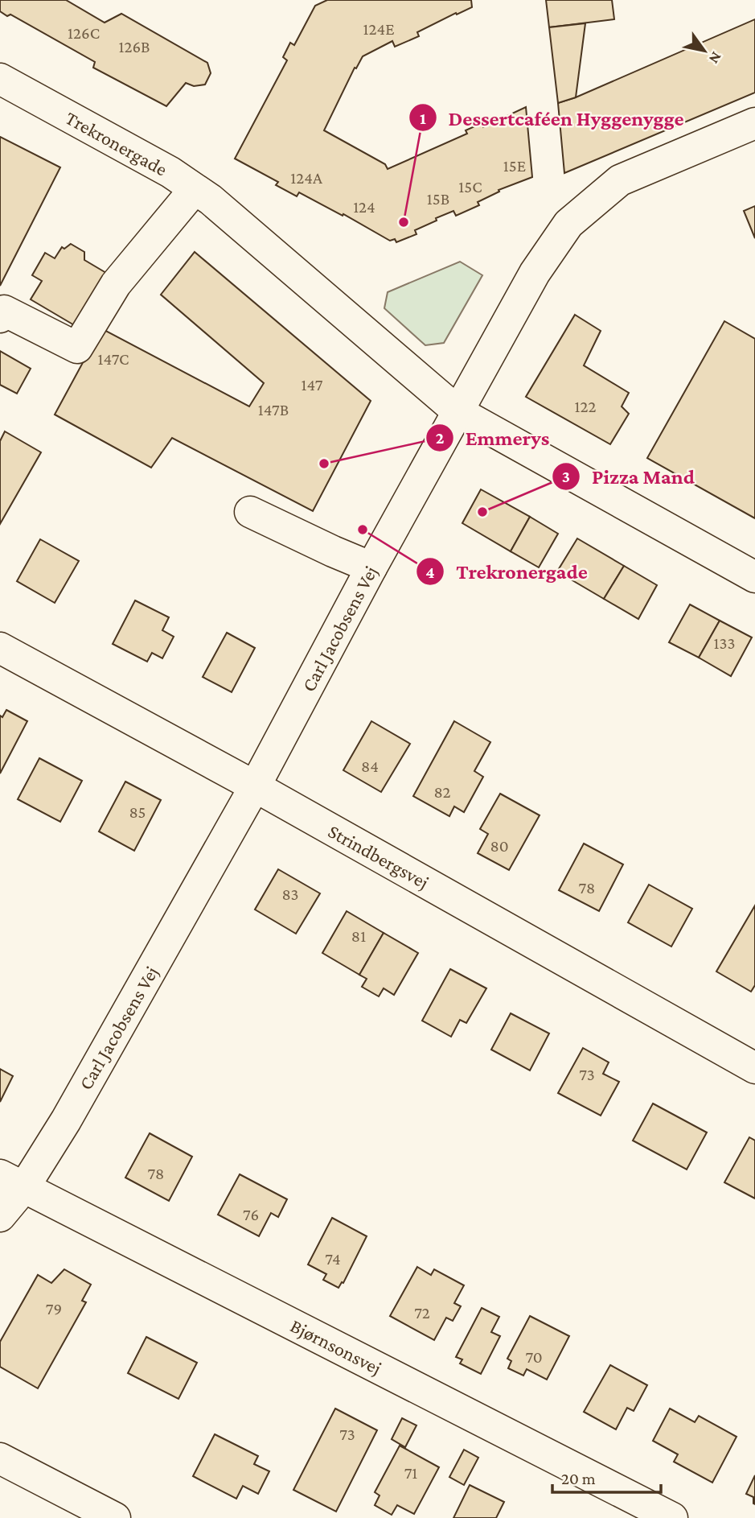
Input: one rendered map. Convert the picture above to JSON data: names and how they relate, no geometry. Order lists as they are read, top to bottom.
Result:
{
  "streets": {
    "street": [
      "Trekronergade",
      "Carl Jacobsens Vej",
      "Strindbergsvej",
      "Bjørnsonsvej"
    ]
  },
  "crossings": [
    ["Trekronergade", "Carl Jacobsens Vej"],
    ["Carl Jacobsens Vej", "Strindbergsvej"],
    ["Carl Jacobsens Vej", "Bjørnsonsvej"]
  ],
  "places": [
    "Dessertcaféen Hyggenygge",
    "Emmerys",
    "Pizza Mand",
    "Trekronergade"
  ],
  "house_numbers": [
    "124E",
    "126C",
    "126B",
    "15E",
    "124A",
    "15C",
    "15B",
    "124",
    "147C",
    "147",
    "122",
    "147B",
    "133",
    "84",
    "82",
    "85",
    "80",
    "78",
    "83",
    "81",
    "73",
    "78",
    "76",
    "74",
    "79",
    "72",
    "70",
    "73",
    "71"
  ],
  "scale_bar": "20 m",
  "north": "bottom right"
}
